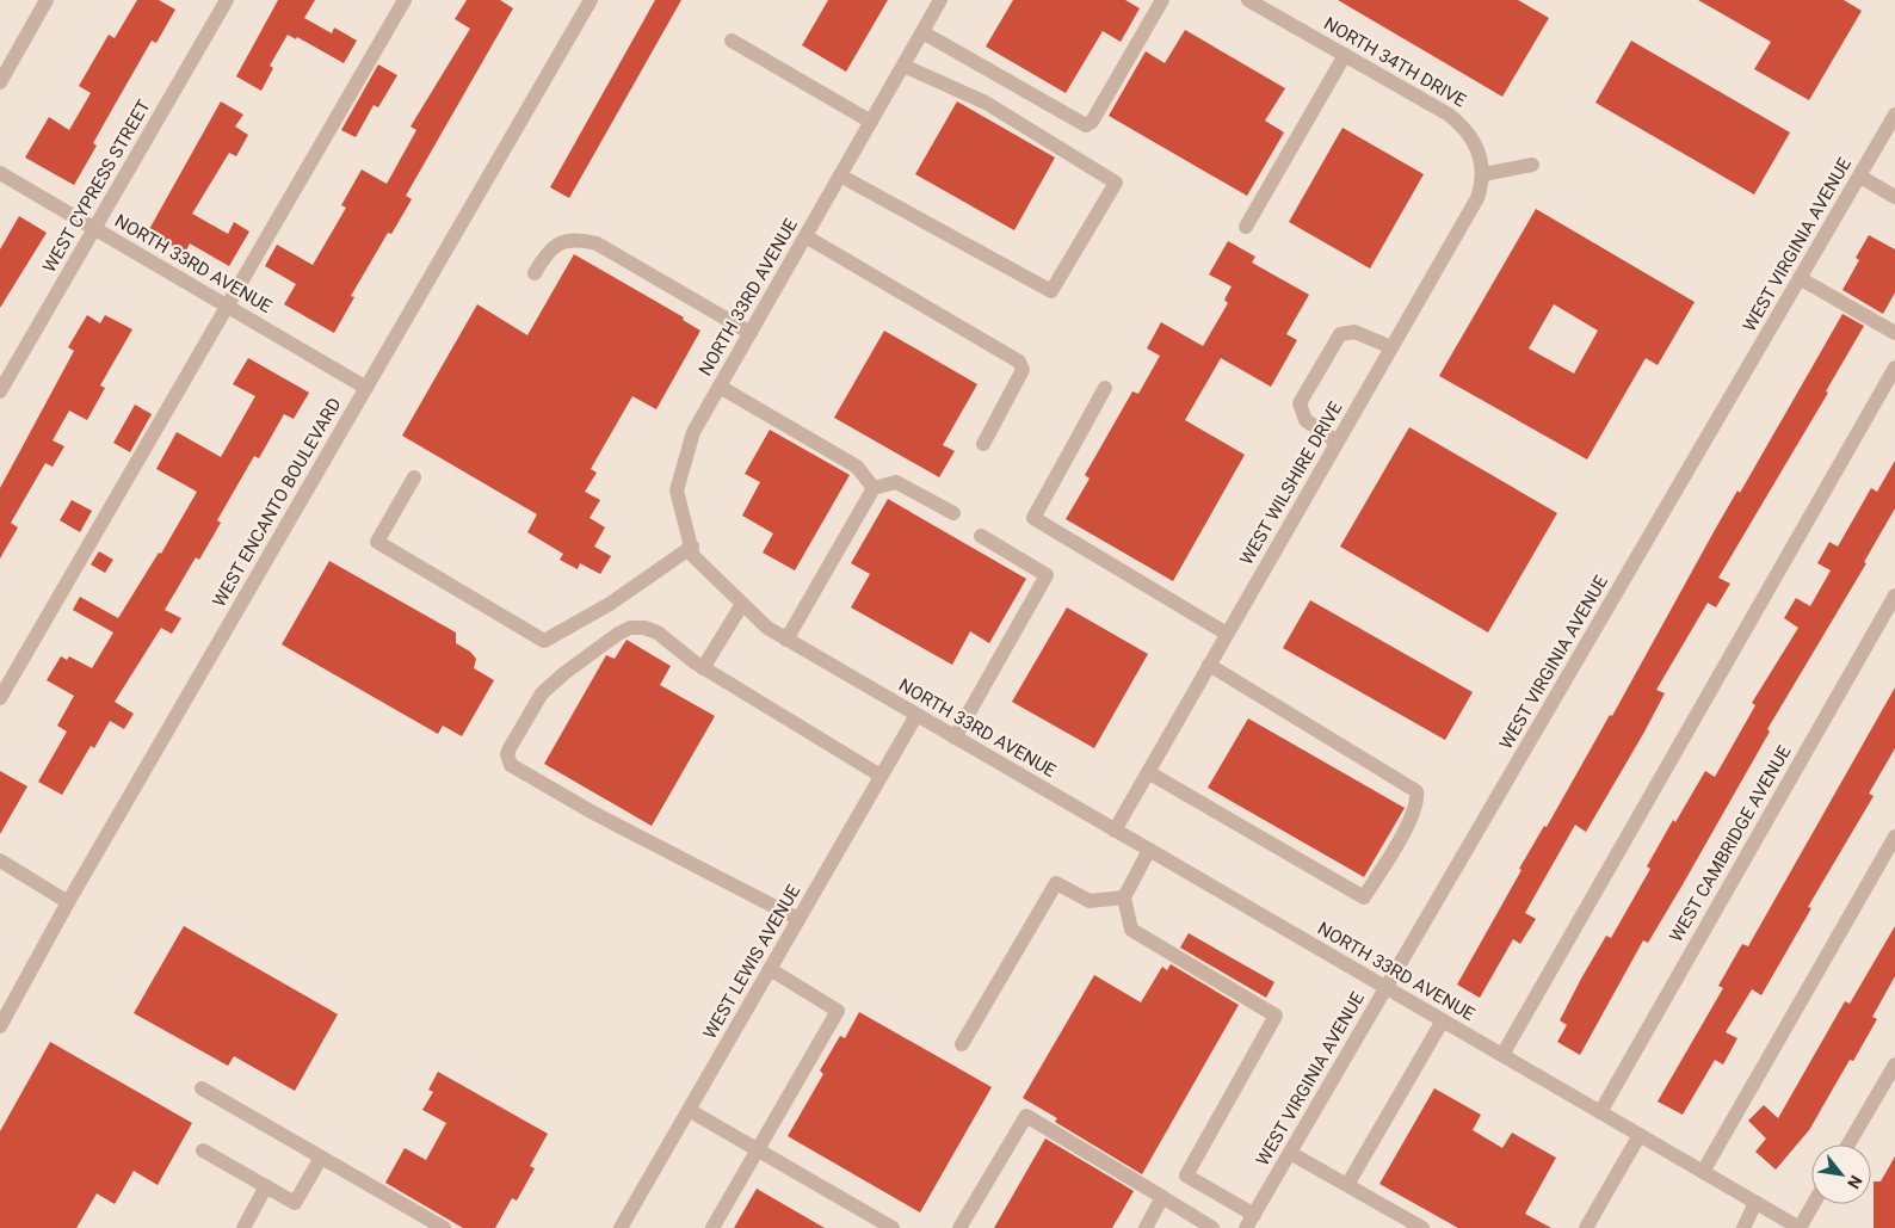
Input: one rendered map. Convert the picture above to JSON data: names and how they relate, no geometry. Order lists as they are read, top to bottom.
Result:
{
  "streets": {
    "street": [
      "NORTH 34TH DRIVE",
      "WEST CYPRESS STREET",
      "WEST VIRGINIA AVENUE",
      "NORTH 33RD AVENUE",
      "WEST WILSHIRE DRIVE",
      "WEST ENCANTO BOULEVARD",
      "WEST CAMBRIDGE AVENUE",
      "WEST LEWIS AVENUE"
    ]
  },
  "crossings": [
    ["NORTH 34TH DRIVE", "WEST WILSHIRE DRIVE"],
    ["WEST CYPRESS STREET", "NORTH 33RD AVENUE"],
    ["WEST VIRGINIA AVENUE", "NORTH 33RD AVENUE"],
    ["NORTH 33RD AVENUE", "WEST WILSHIRE DRIVE"],
    ["NORTH 33RD AVENUE", "WEST ENCANTO BOULEVARD"],
    ["NORTH 33RD AVENUE", "WEST CAMBRIDGE AVENUE"],
    ["NORTH 33RD AVENUE", "WEST LEWIS AVENUE"]
  ],
  "north": "bottom right"
}
